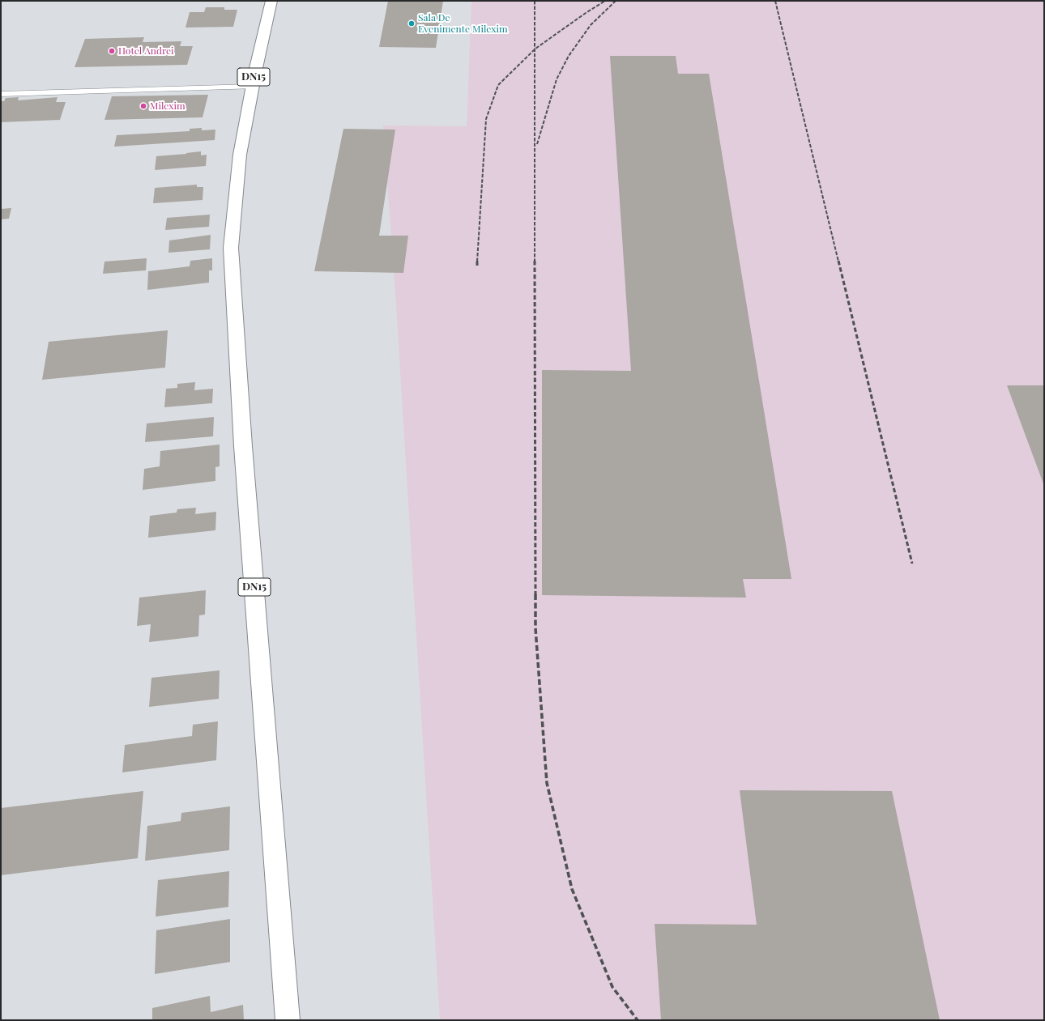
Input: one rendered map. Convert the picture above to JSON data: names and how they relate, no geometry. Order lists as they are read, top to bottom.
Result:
{
  "streets": {
    "main road": ["DN15"]
  },
  "places": ["Sala De Evenimente Milexim", "Hotel Andrei", "Milexim"]
}
